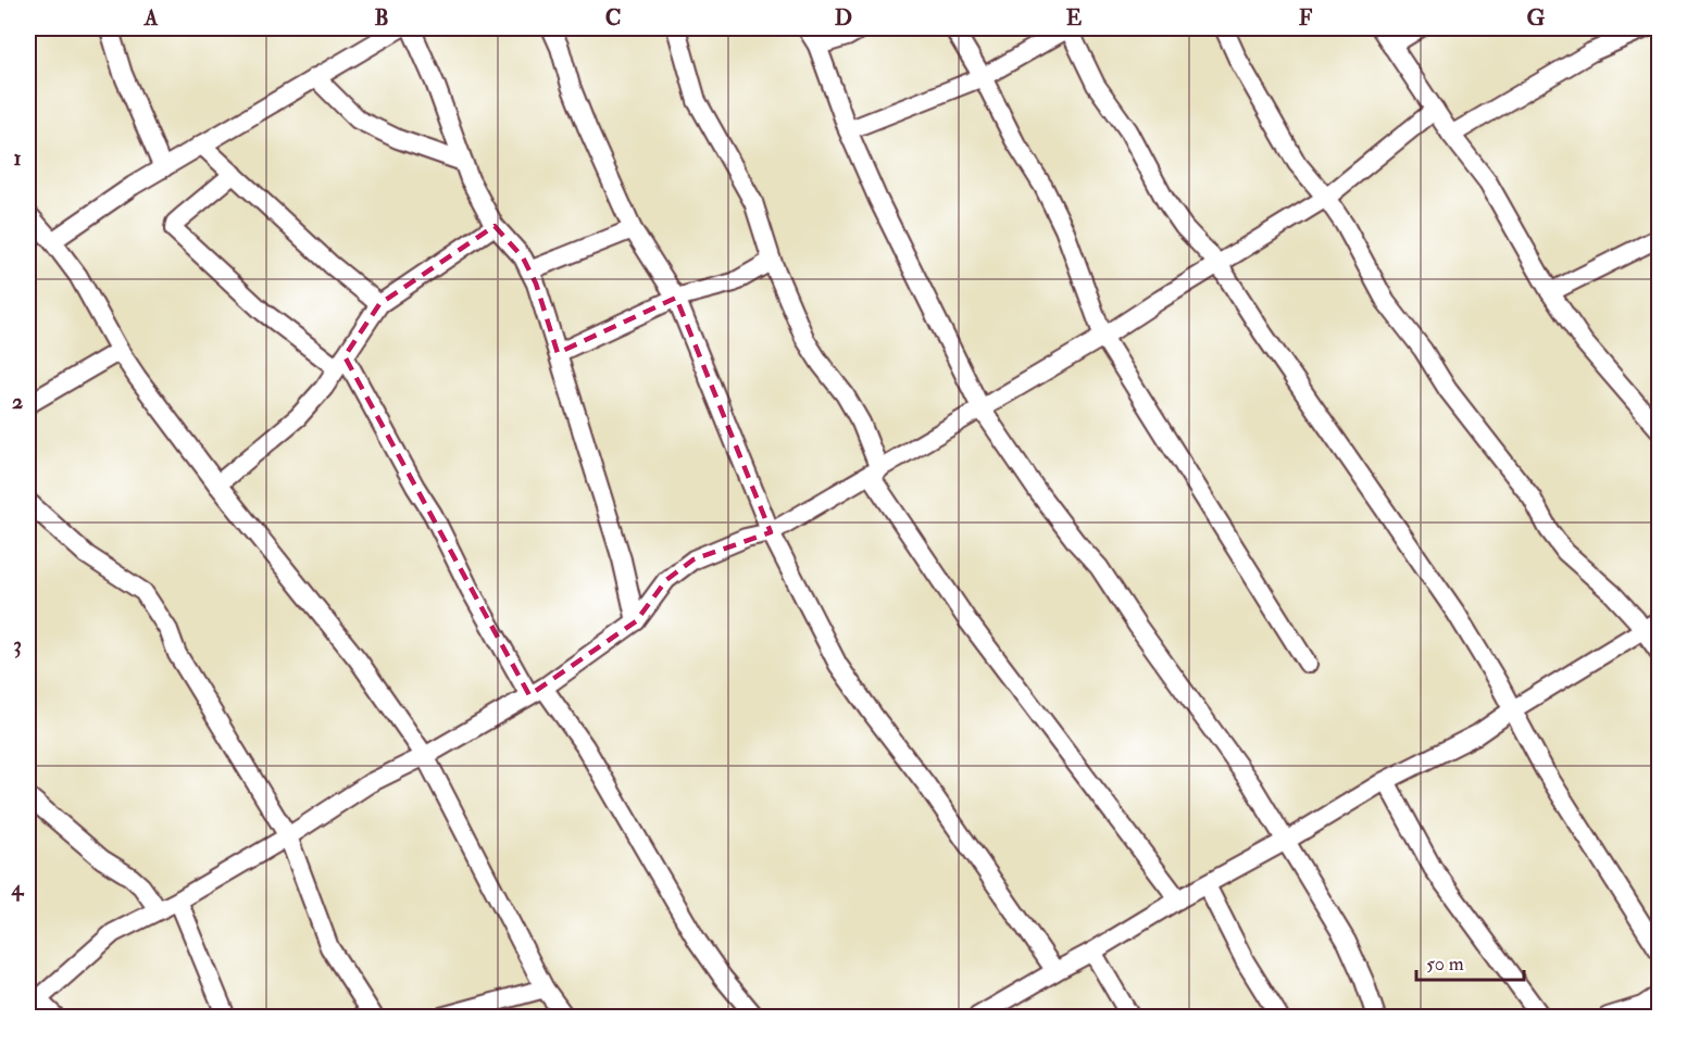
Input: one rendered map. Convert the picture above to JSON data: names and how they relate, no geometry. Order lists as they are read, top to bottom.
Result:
{
  "scale_bar": "50 m",
  "grid": {
    "columns": [
      "A",
      "B",
      "C",
      "D",
      "E",
      "F",
      "G"
    ],
    "rows": [
      "1",
      "2",
      "3",
      "4"
    ]
  }
}
